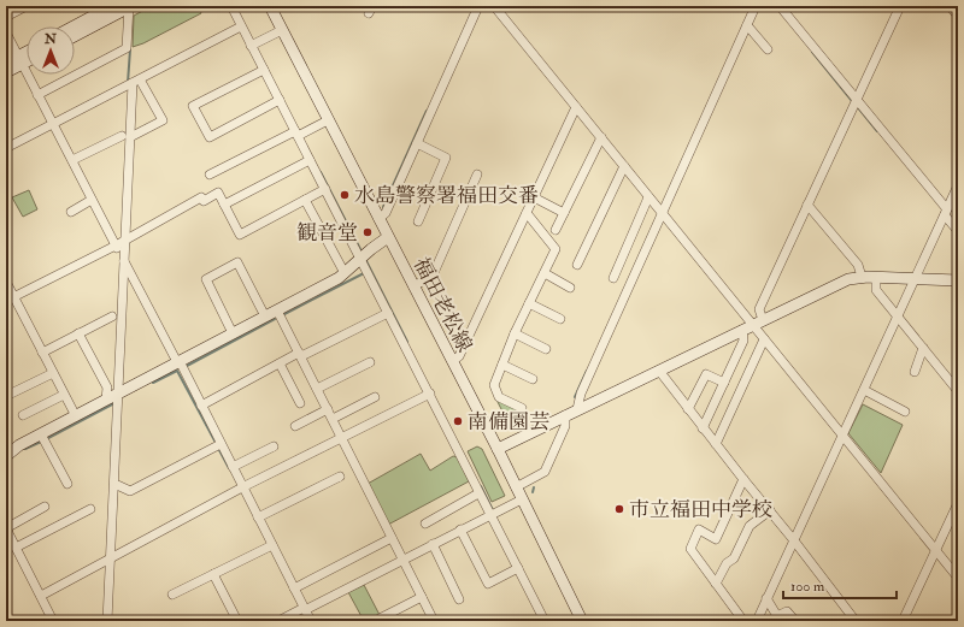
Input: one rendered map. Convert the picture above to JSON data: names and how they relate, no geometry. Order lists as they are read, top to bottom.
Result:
{
  "streets": {
    "street": ["福田老松線"]
  },
  "places": [
    "水島警察署福田交番",
    "観音堂",
    "南備園芸",
    "市立福田中学校"
  ],
  "scale_bar": "100 m",
  "north": "top"
}
